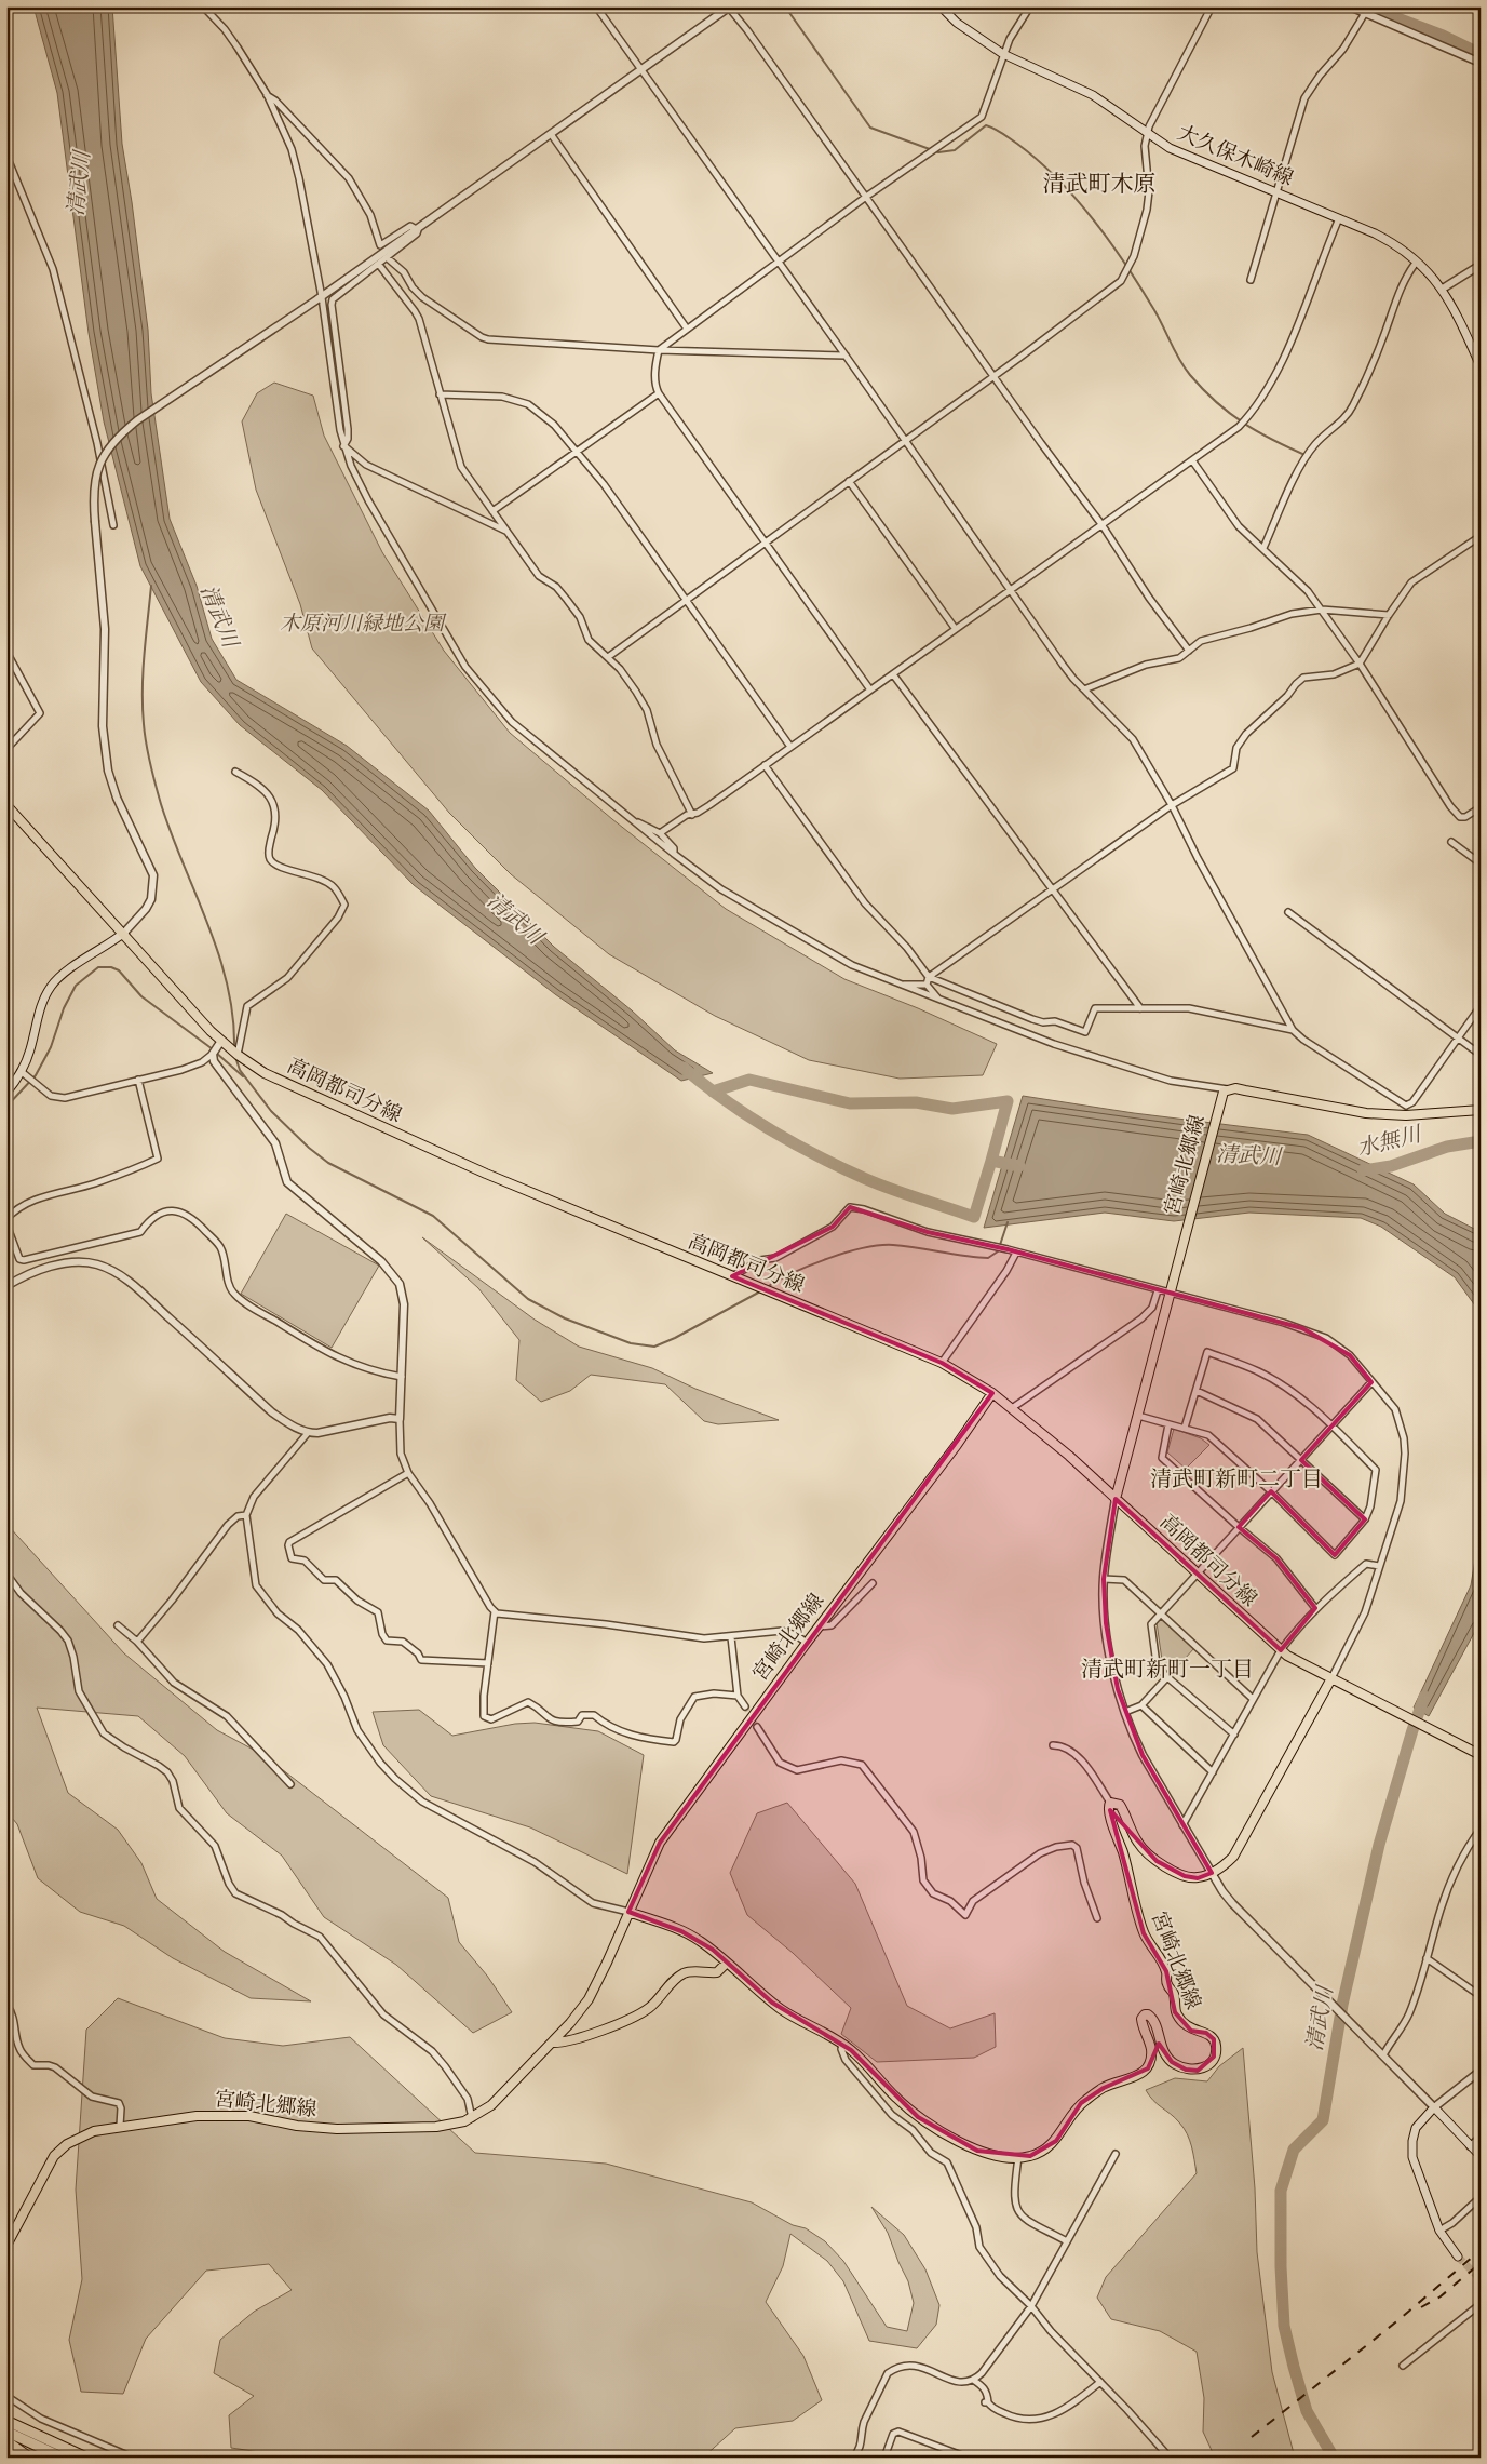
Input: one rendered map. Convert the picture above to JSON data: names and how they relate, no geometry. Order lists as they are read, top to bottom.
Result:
{
  "streets": {
    "main road": ["大久保木崎線", "高岡都司分線", "宮崎北郷線"]
  },
  "crossings": [
    ["高岡都司分線", "宮崎北郷線"]
  ],
  "districts": ["清武町木原", "清武町新町二丁目", "清武町新町一丁目"],
  "water": ["清武川", "水無川"],
  "parks": ["木原河川緑地公園"]
}
